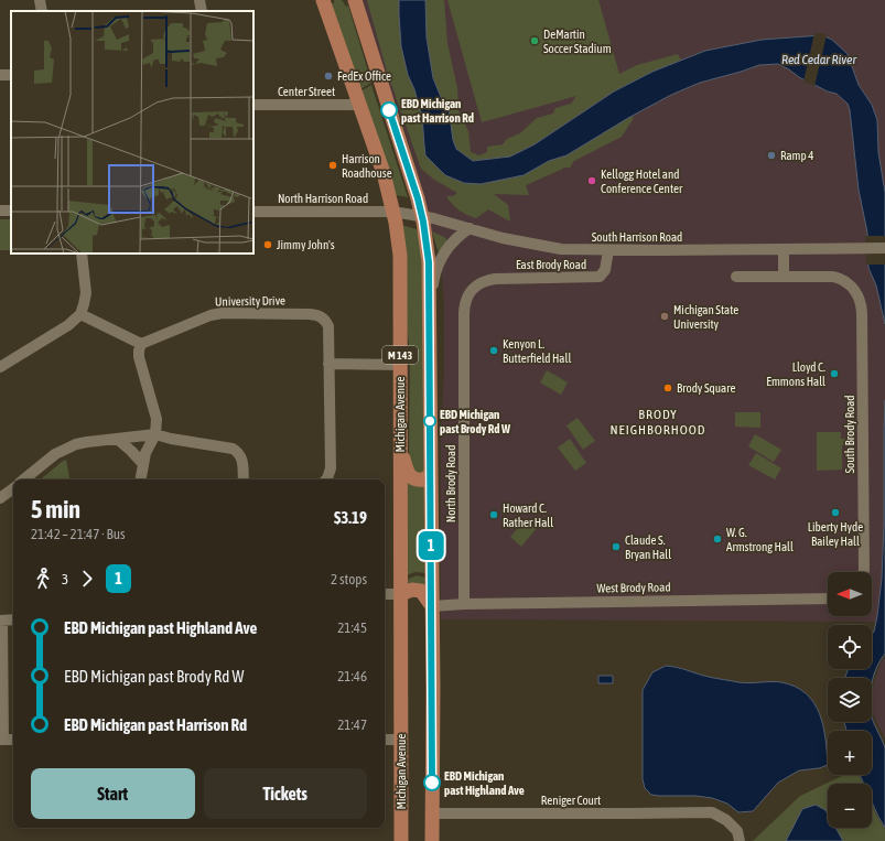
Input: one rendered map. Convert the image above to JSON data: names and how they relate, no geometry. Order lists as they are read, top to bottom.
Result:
{
  "streets": {
    "main road": ["M 143", "Michigan Avenue"],
    "street": [
      "Center Street",
      "North Harrison Road",
      "South Harrison Road",
      "East Brody Road",
      "University Drive",
      "South Brody Road",
      "North Brody Road",
      "West Brody Road",
      "Reniger Court"
    ]
  },
  "crossings": [
    ["Center Street", "Michigan Avenue"],
    ["North Harrison Road", "South Harrison Road"],
    ["North Harrison Road", "Michigan Avenue"],
    ["South Harrison Road", "East Brody Road"],
    ["South Harrison Road", "M 143"],
    ["South Harrison Road", "Michigan Avenue"],
    ["East Brody Road", "North Brody Road"],
    ["M 143", "West Brody Road"],
    ["M 143", "Reniger Court"],
    ["North Brody Road", "West Brody Road"]
  ],
  "districts": ["BRODY NEIGHBORHOOD"],
  "water": ["Red Cedar River"],
  "places": [
    "DeMartin Soccer Stadium",
    "FedEx Office",
    "EBD Michigan past Harrison Rd",
    "Ramp 4",
    "Harrison Roadhouse",
    "Kellogg Hotel and Conference Center",
    "Jimmy John's",
    "Michigan State University",
    "Kenyon L. Butterfield Hall",
    "Lloyd C. Emmons Hall",
    "Brody Square",
    "EBD Michigan past Brody Rd W",
    "Liberty Hyde Bailey Hall",
    "Howard C. Rather Hall",
    "W. G. Armstrong Hall",
    "Claude S. Bryan Hall",
    "EBD Michigan past Highland Ave"
  ],
  "lines": ["bus line 1"],
  "north": "left",
  "page": {
    "on_map": "1",
    "heading": ["5 min", "21:42 – 21:47 · Bus", "$3.19"],
    "legs": ["3", "1", "2 stops"],
    "map_buttons": ["+", "−"],
    "list": [
      {
        "name": "EBD Michigan past Highland Ave",
        "value": "21:45"
      },
      {
        "name": "EBD Michigan past Brody Rd W",
        "value": "21:46"
      },
      {
        "name": "EBD Michigan past Harrison Rd",
        "value": "21:47"
      }
    ],
    "buttons": ["Start", "Tickets"]
  }
}
